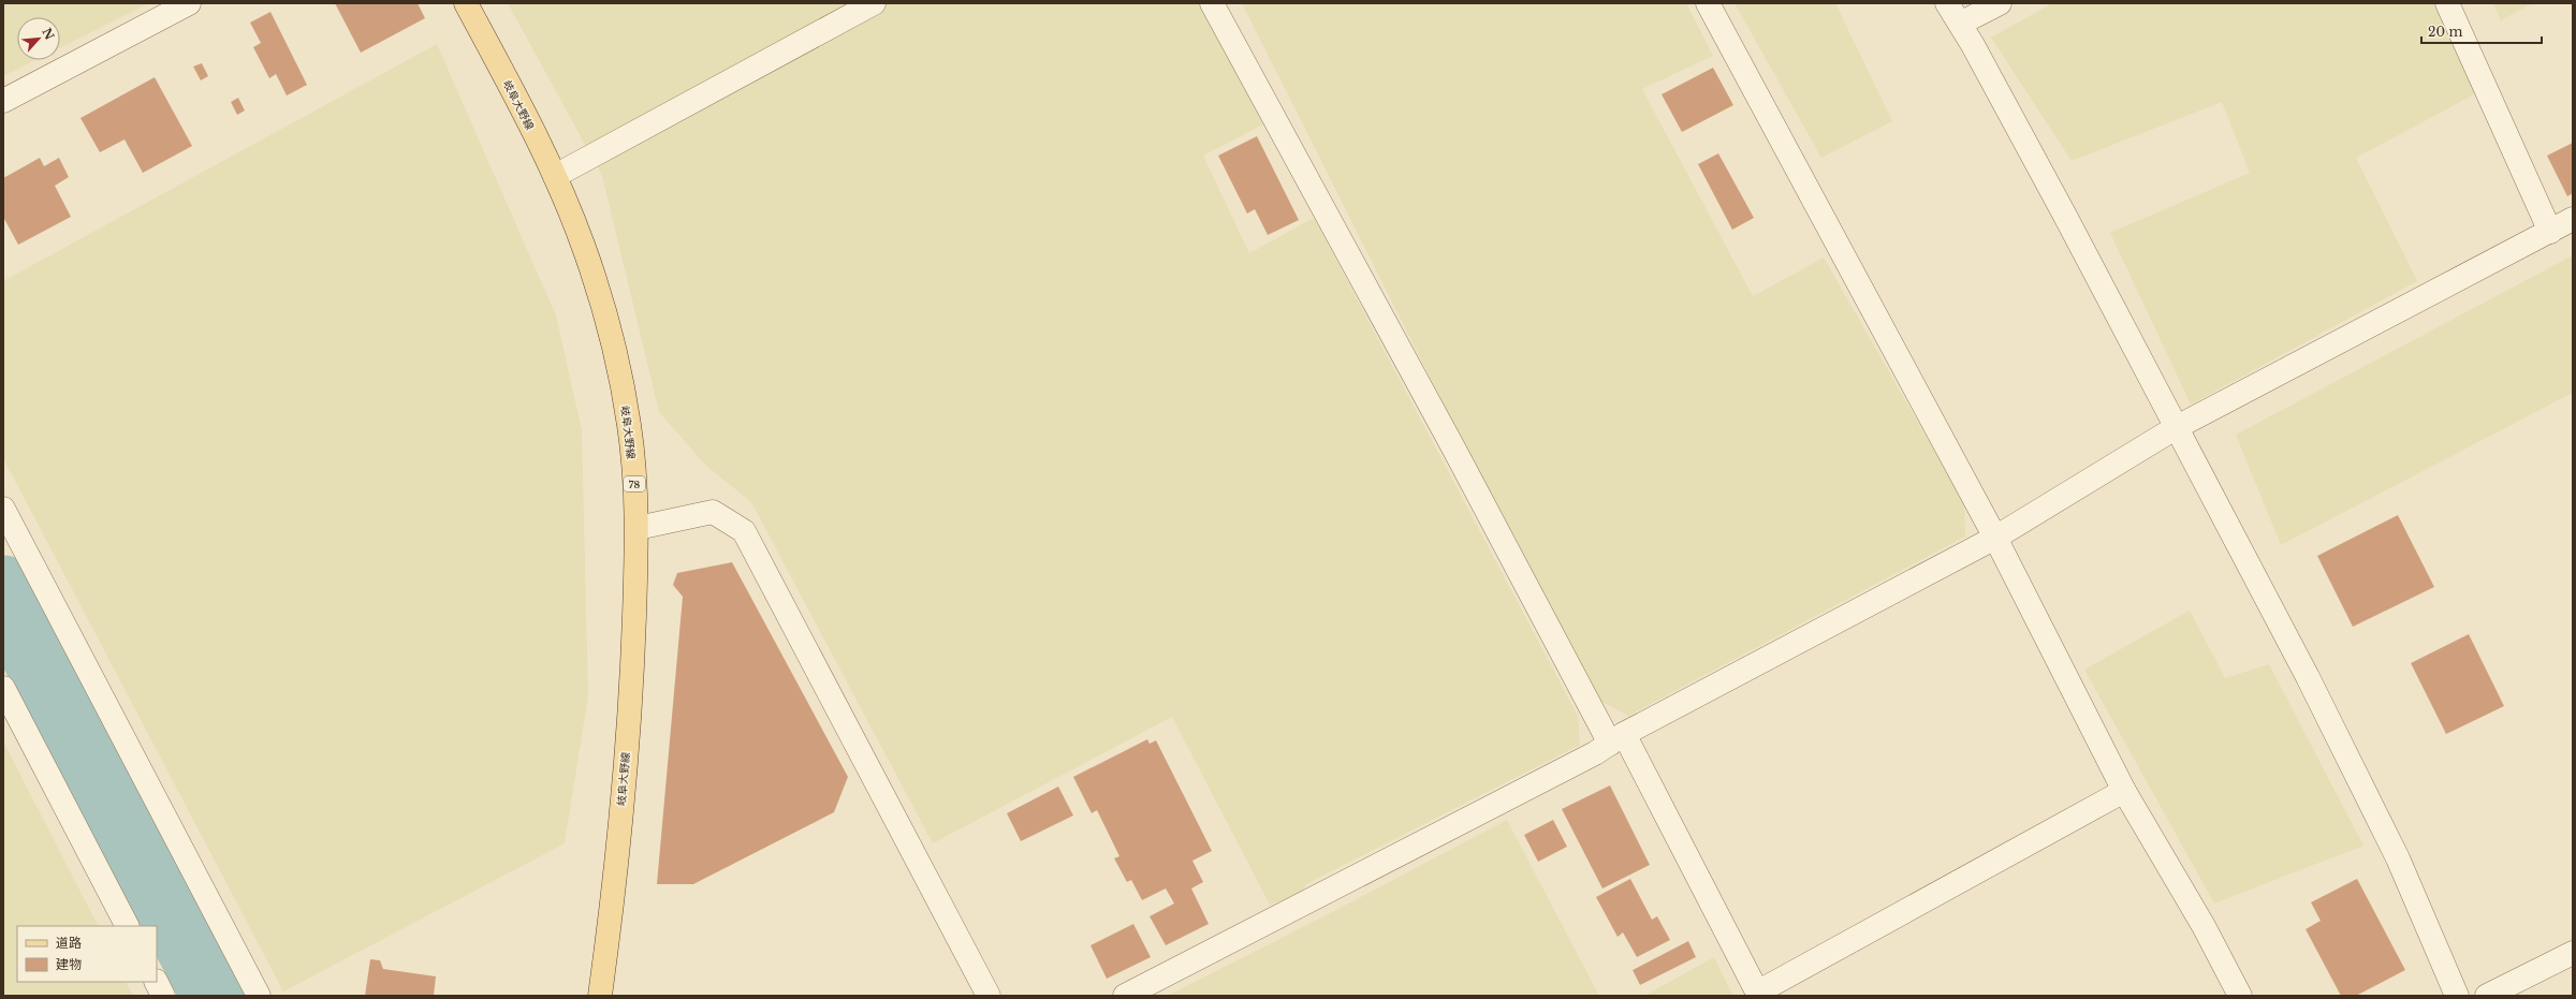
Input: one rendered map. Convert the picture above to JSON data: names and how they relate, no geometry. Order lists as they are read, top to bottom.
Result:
{
  "streets": {
    "main road": ["岐阜大野線", "78"]
  },
  "legend": ["道路", "建物"],
  "scale_bar": "20 m",
  "north": "top right"
}
